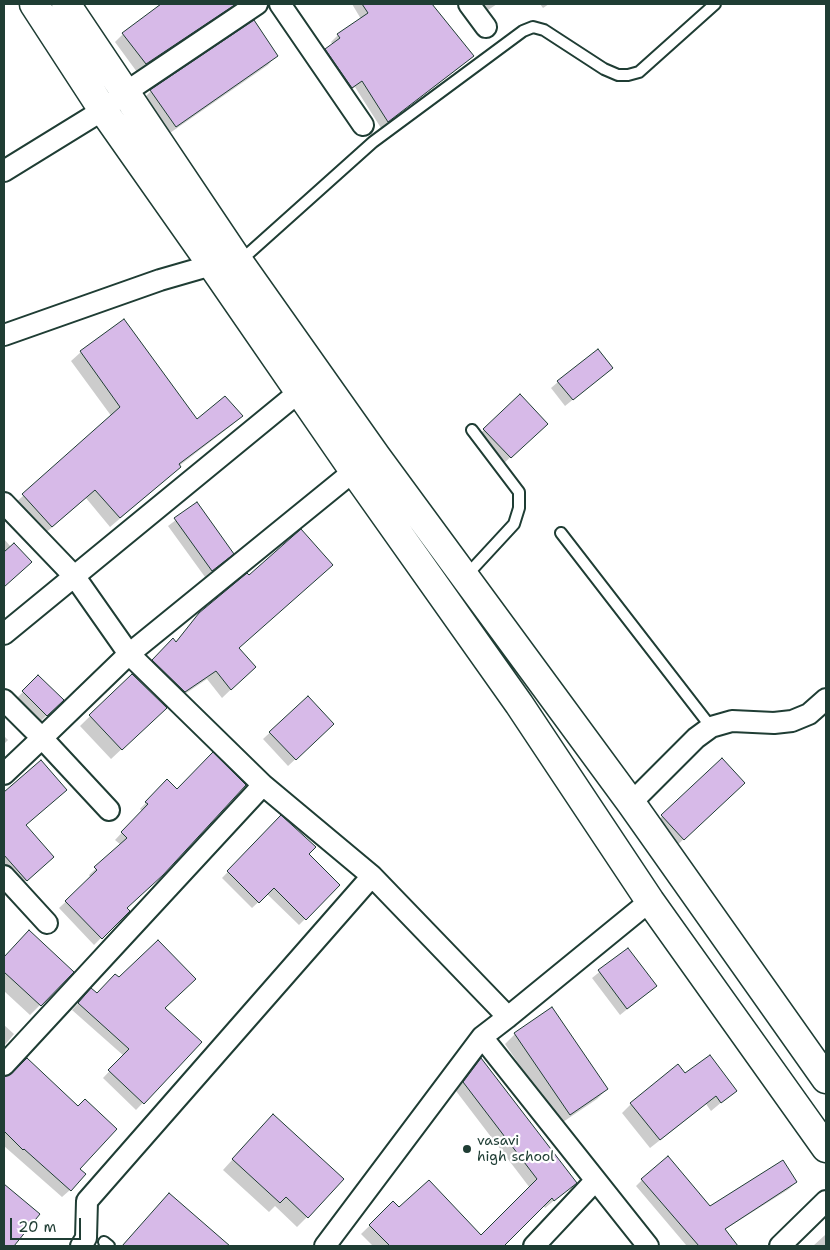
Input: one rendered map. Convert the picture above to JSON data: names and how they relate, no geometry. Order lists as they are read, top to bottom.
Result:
{
  "places": ["vasavi high school"],
  "scale_bar": "20 m"
}
